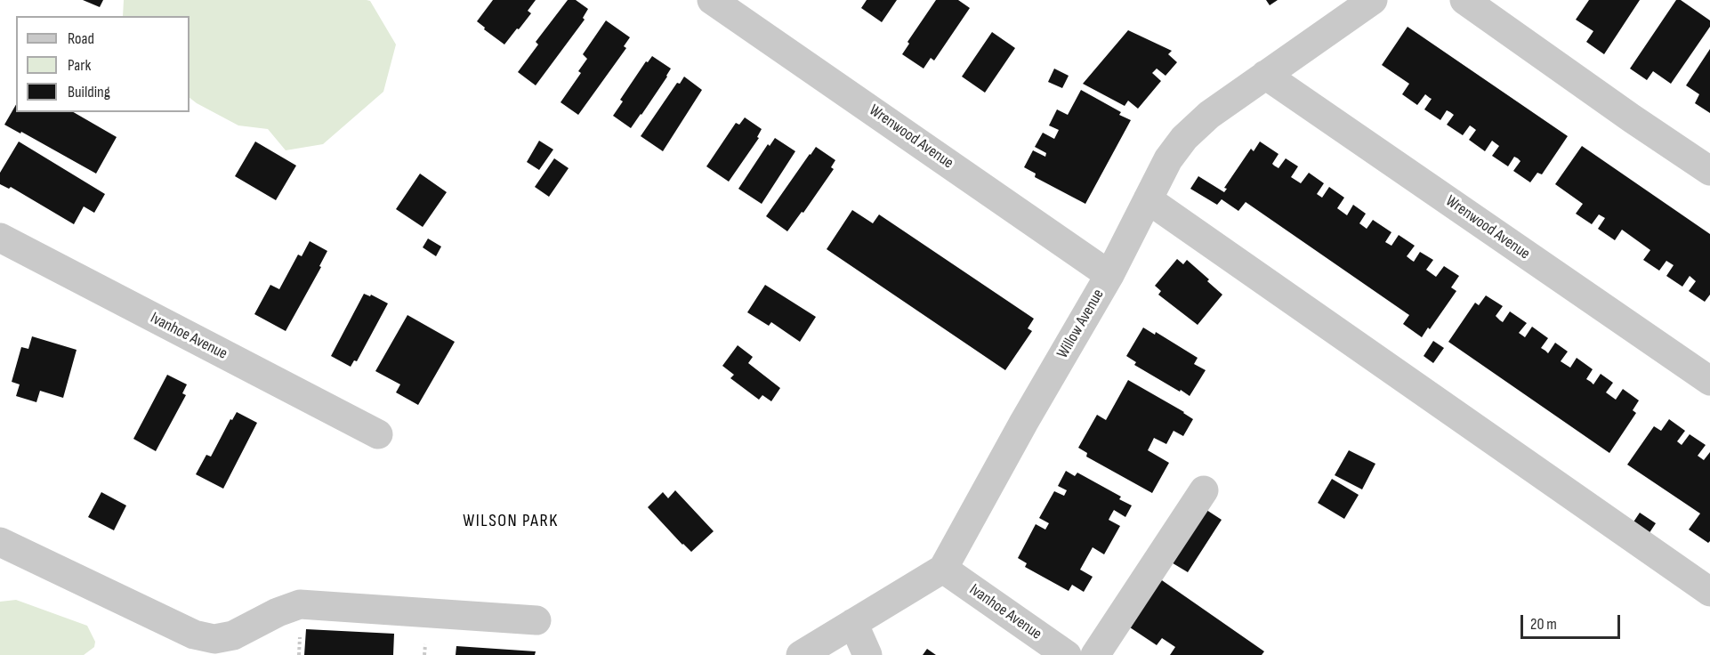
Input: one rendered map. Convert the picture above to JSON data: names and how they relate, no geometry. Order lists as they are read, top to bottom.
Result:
{
  "streets": {
    "street": ["Wrenwood Avenue", "Willow Avenue", "Ivanhoe Avenue"]
  },
  "crossings": [
    ["Wrenwood Avenue", "Willow Avenue"],
    ["Willow Avenue", "Ivanhoe Avenue"]
  ],
  "districts": ["WILSON PARK"],
  "legend": ["Road", "Park", "Building"],
  "scale_bar": "20 m"
}
